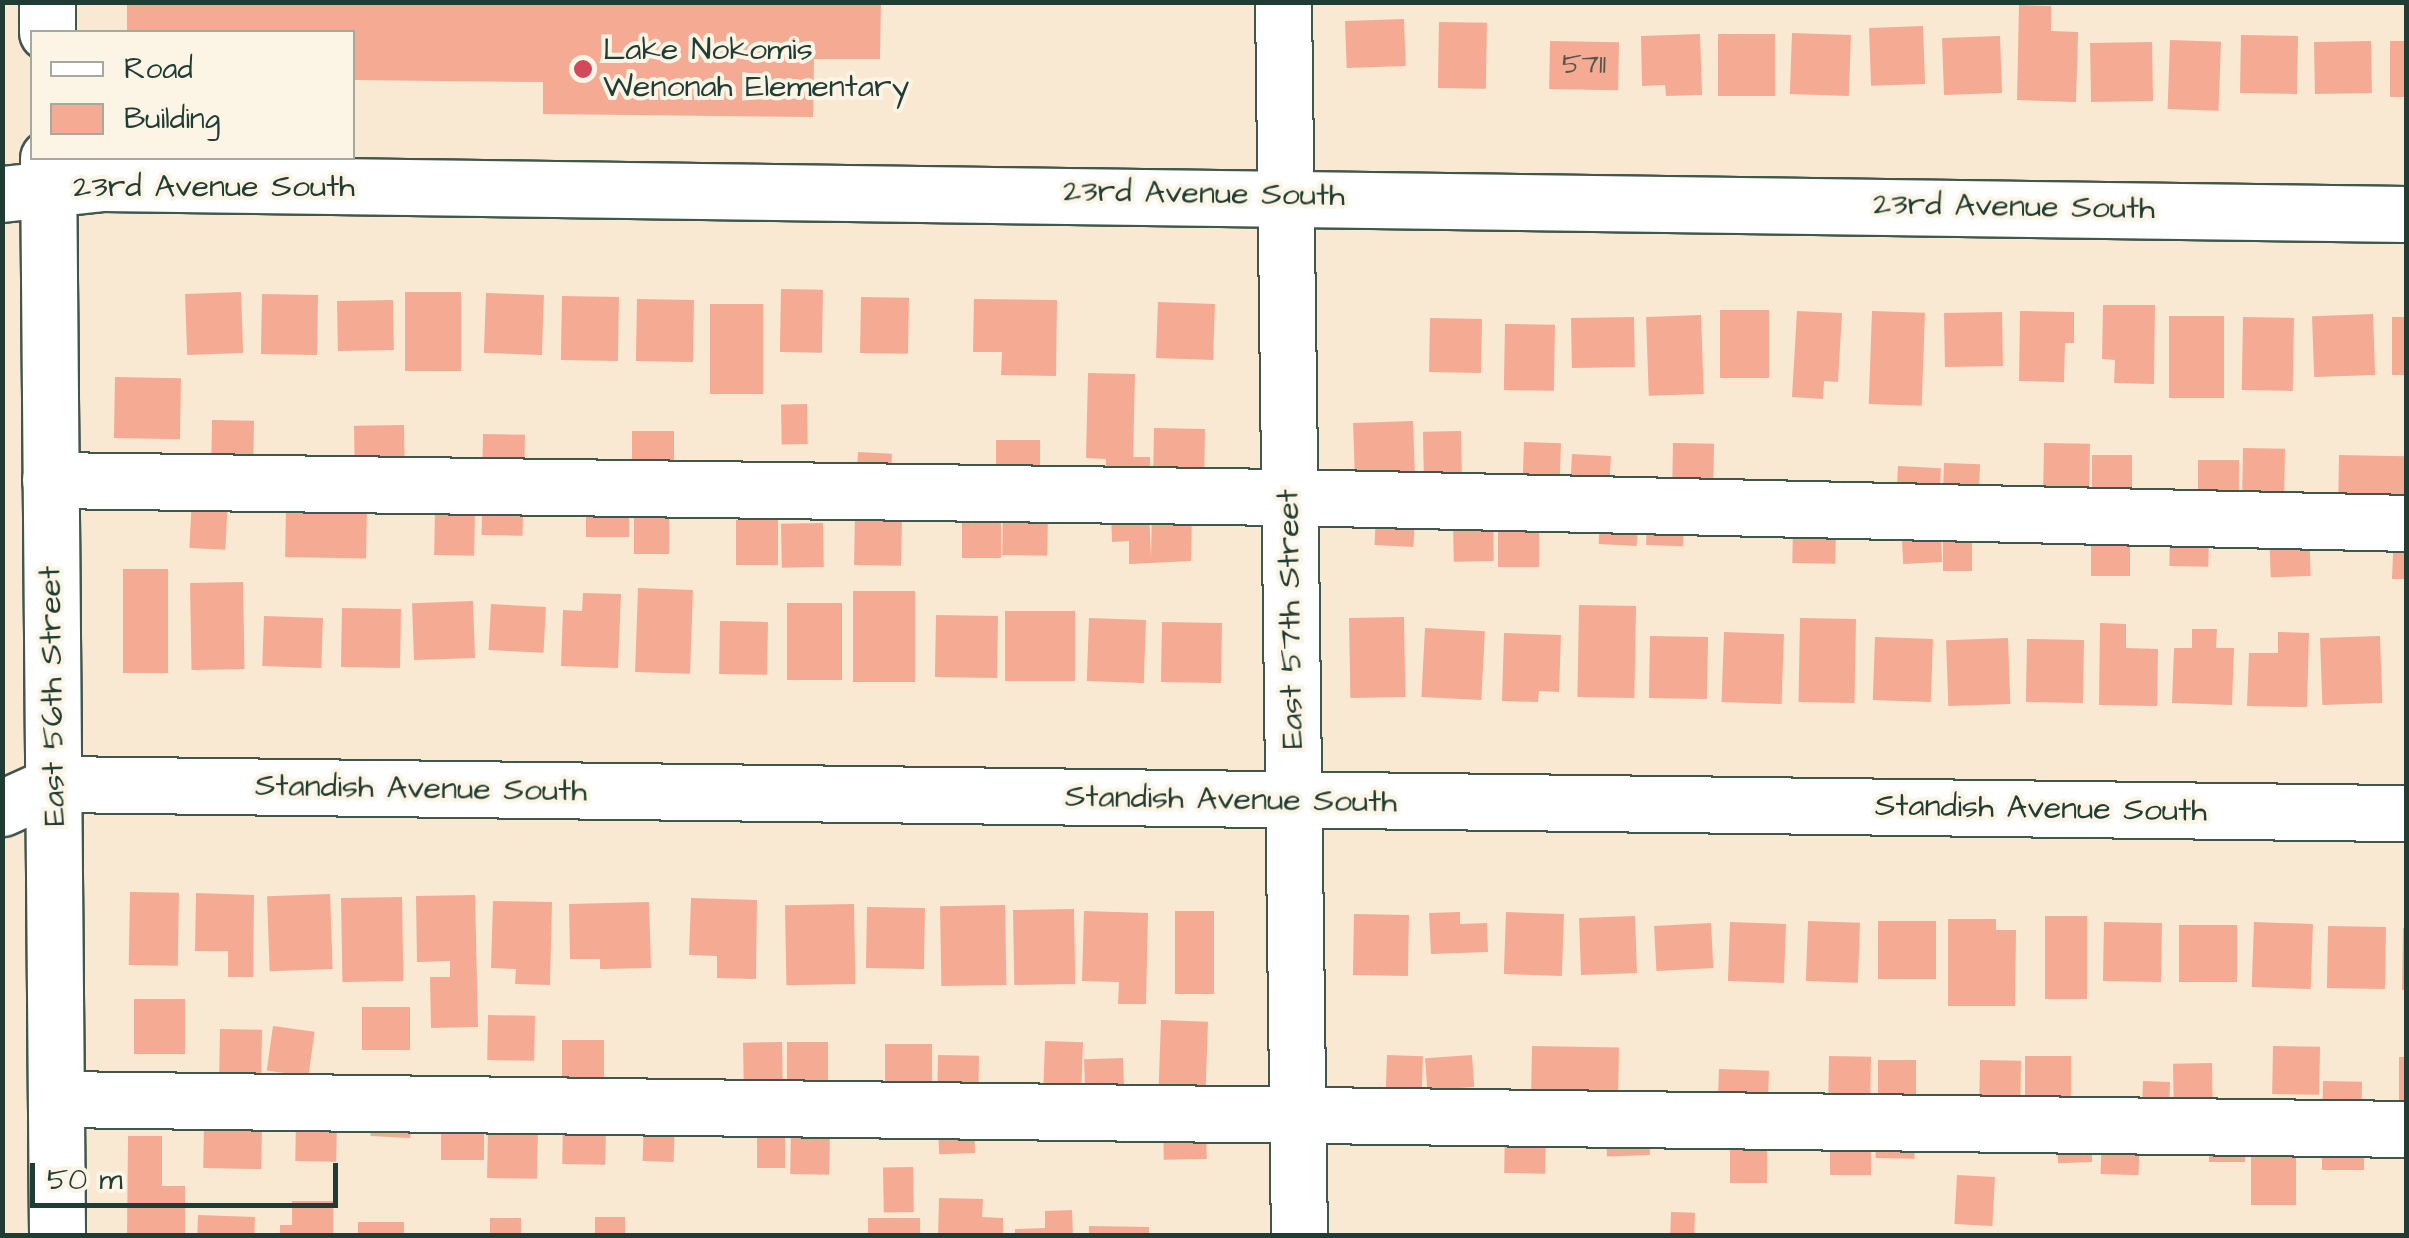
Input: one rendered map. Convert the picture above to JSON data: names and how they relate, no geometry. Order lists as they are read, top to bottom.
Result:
{
  "streets": {
    "street": [
      "23rd Avenue South",
      "East 57th Street",
      "East 56th Street",
      "Standish Avenue South"
    ]
  },
  "crossings": [
    ["23rd Avenue South", "East 57th Street"],
    ["23rd Avenue South", "East 56th Street"],
    ["East 57th Street", "Standish Avenue South"],
    ["East 56th Street", "Standish Avenue South"]
  ],
  "places": ["Lake Nokomis Wenonah Elementary"],
  "house_numbers": ["5711"],
  "legend": ["Road", "Building"],
  "scale_bar": "50 m"
}
